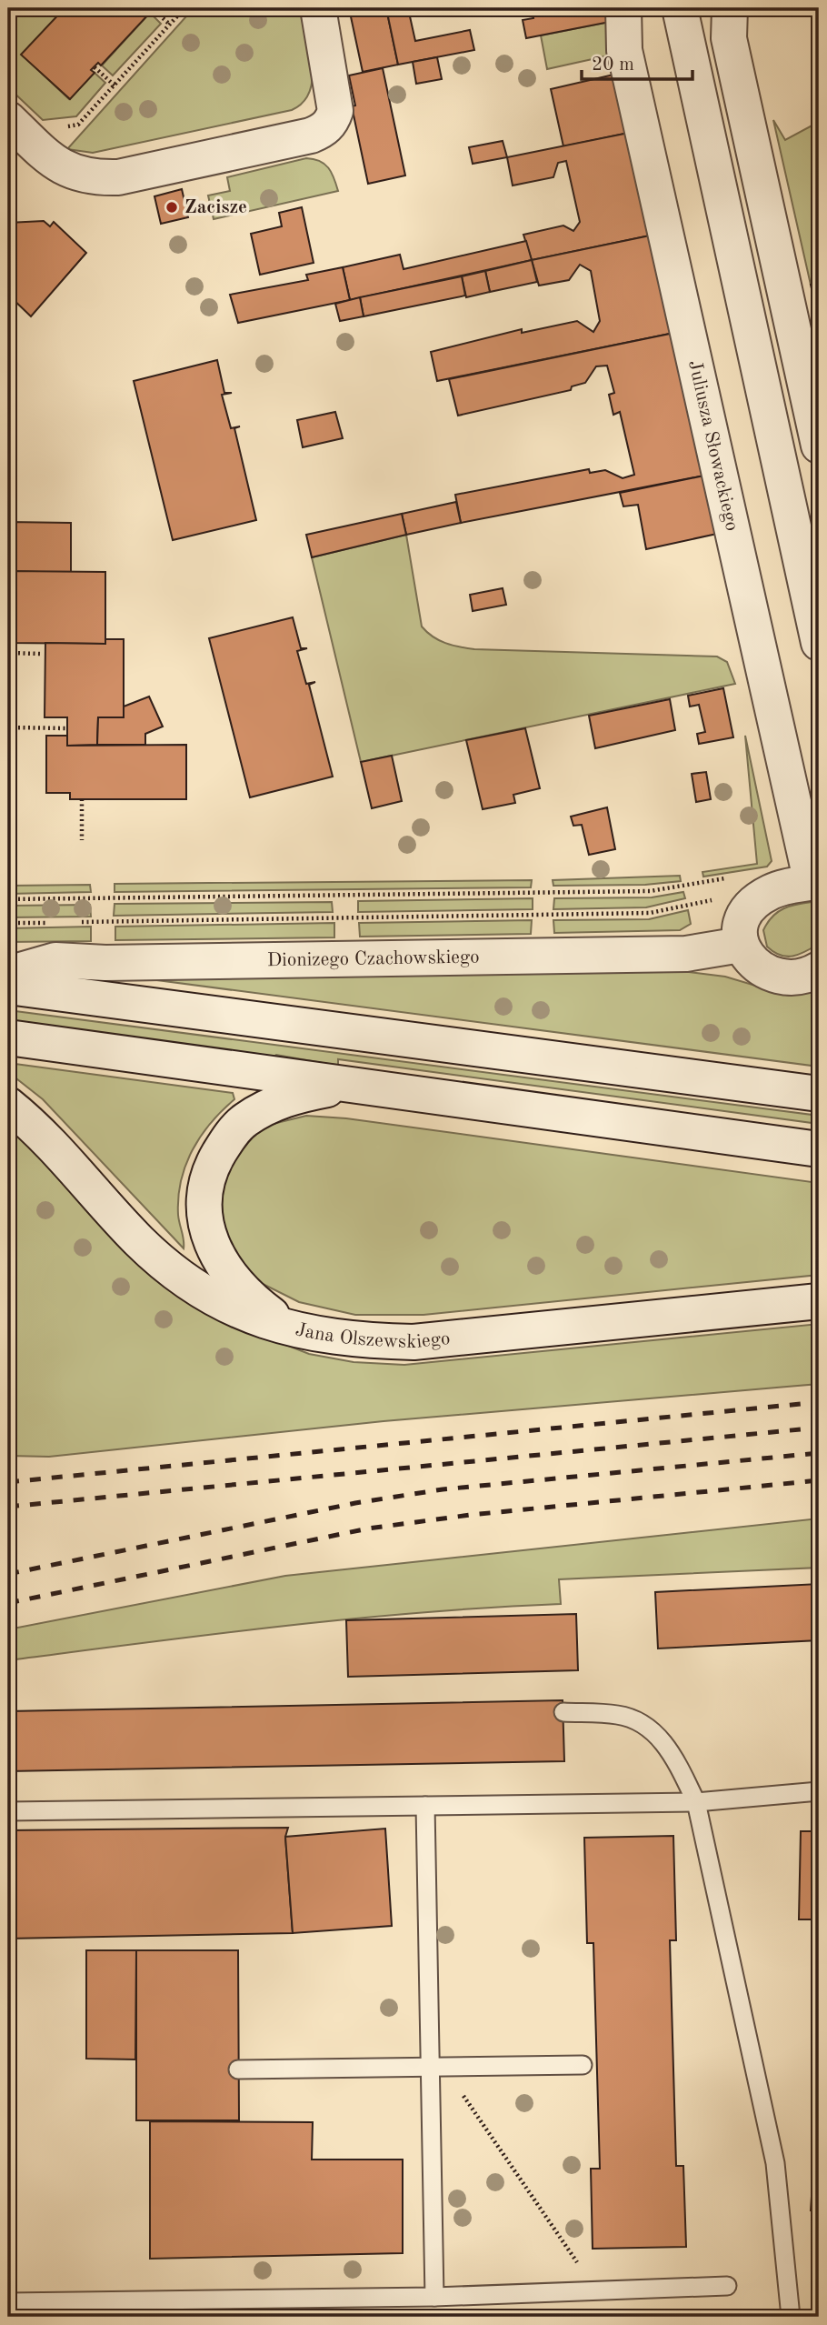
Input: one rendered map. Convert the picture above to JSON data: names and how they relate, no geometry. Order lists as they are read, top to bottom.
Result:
{
  "streets": {
    "street": ["Juliusza Słowackiego", "Dionizego Czachowskiego", "Jana Olszewskiego"]
  },
  "places": ["Zacisze"],
  "scale_bar": "20 m"
}
